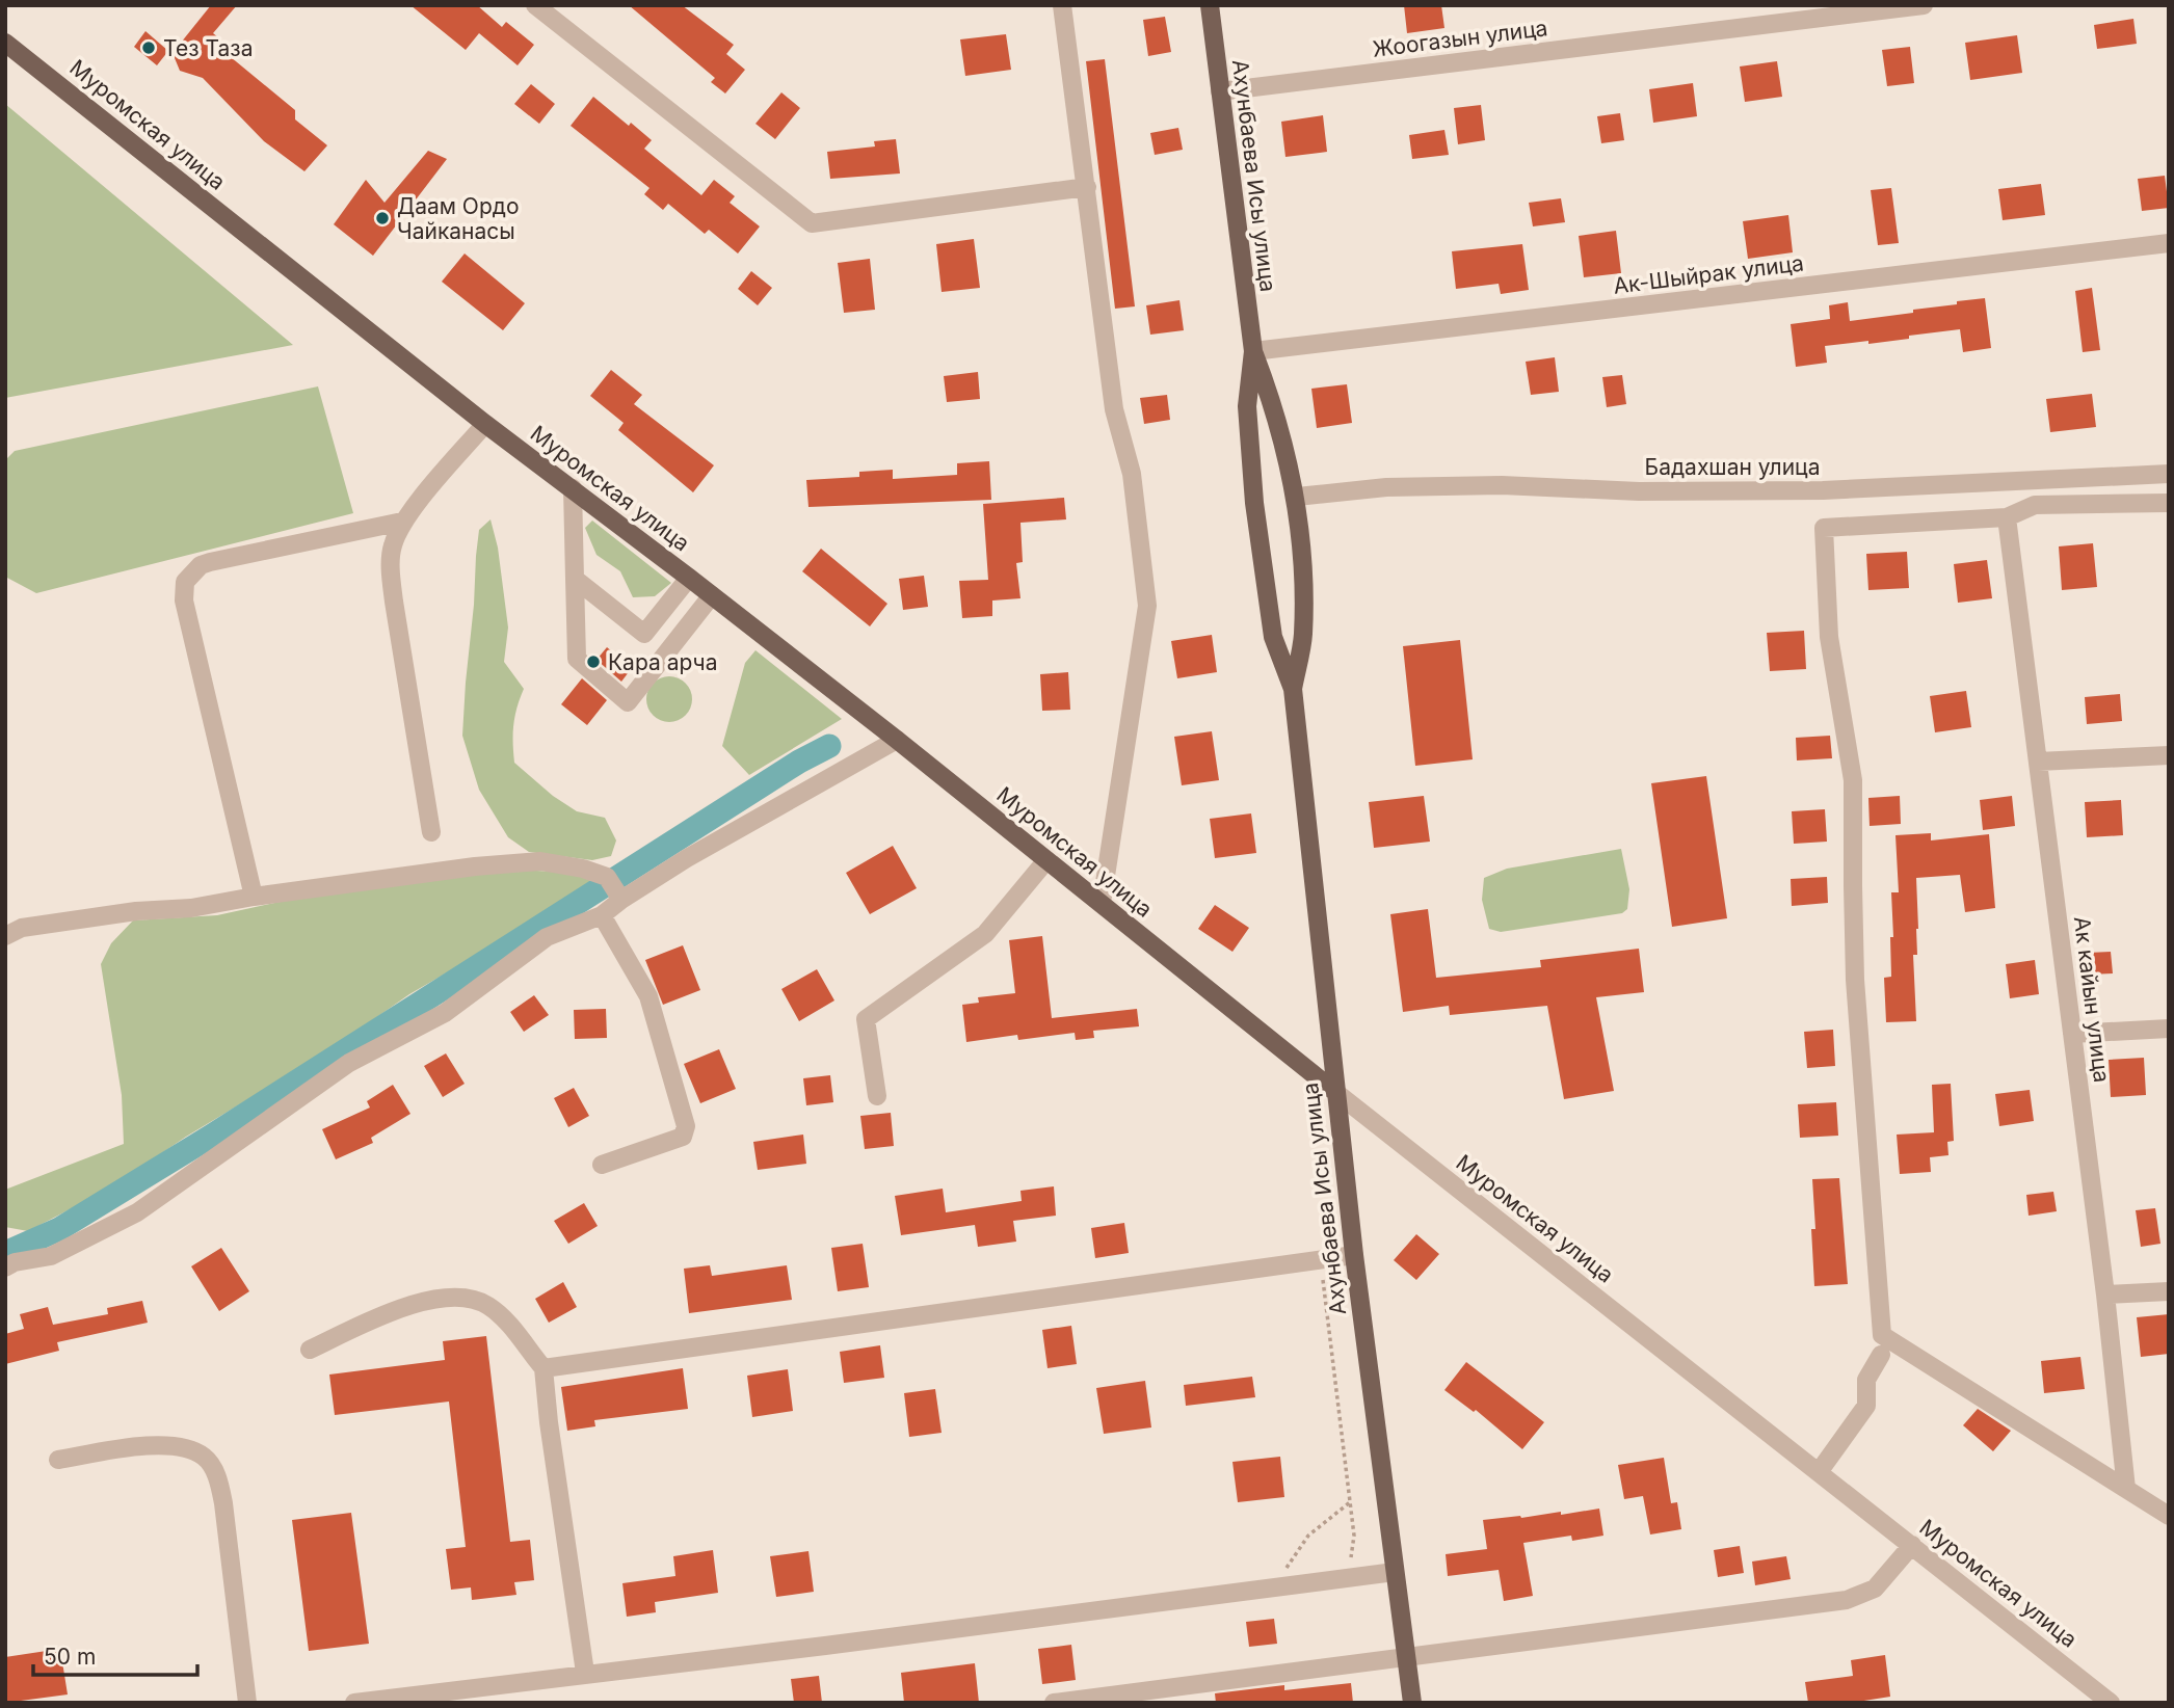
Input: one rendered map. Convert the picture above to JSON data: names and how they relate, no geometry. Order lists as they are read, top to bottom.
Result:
{
  "streets": {
    "main road": ["Муромская улица", "Ахунбаева Исы улица"],
    "street": [
      "Жоогазын улица",
      "Ак-Шыйрак улица",
      "Бадахшан улица",
      "Ак кайын улица"
    ]
  },
  "crossings": [
    ["Жоогазын улица", "Ахунбаева Исы улица"],
    ["Муромская улица", "Ахунбаева Исы улица"],
    ["Ахунбаева Исы улица", "Ак-Шыйрак улица"],
    ["Ахунбаева Исы улица", "Бадахшан улица"]
  ],
  "places": ["Тез Таза", "Даам Ордо Чайканасы", "Кара арча"],
  "scale_bar": "50 m"
}
